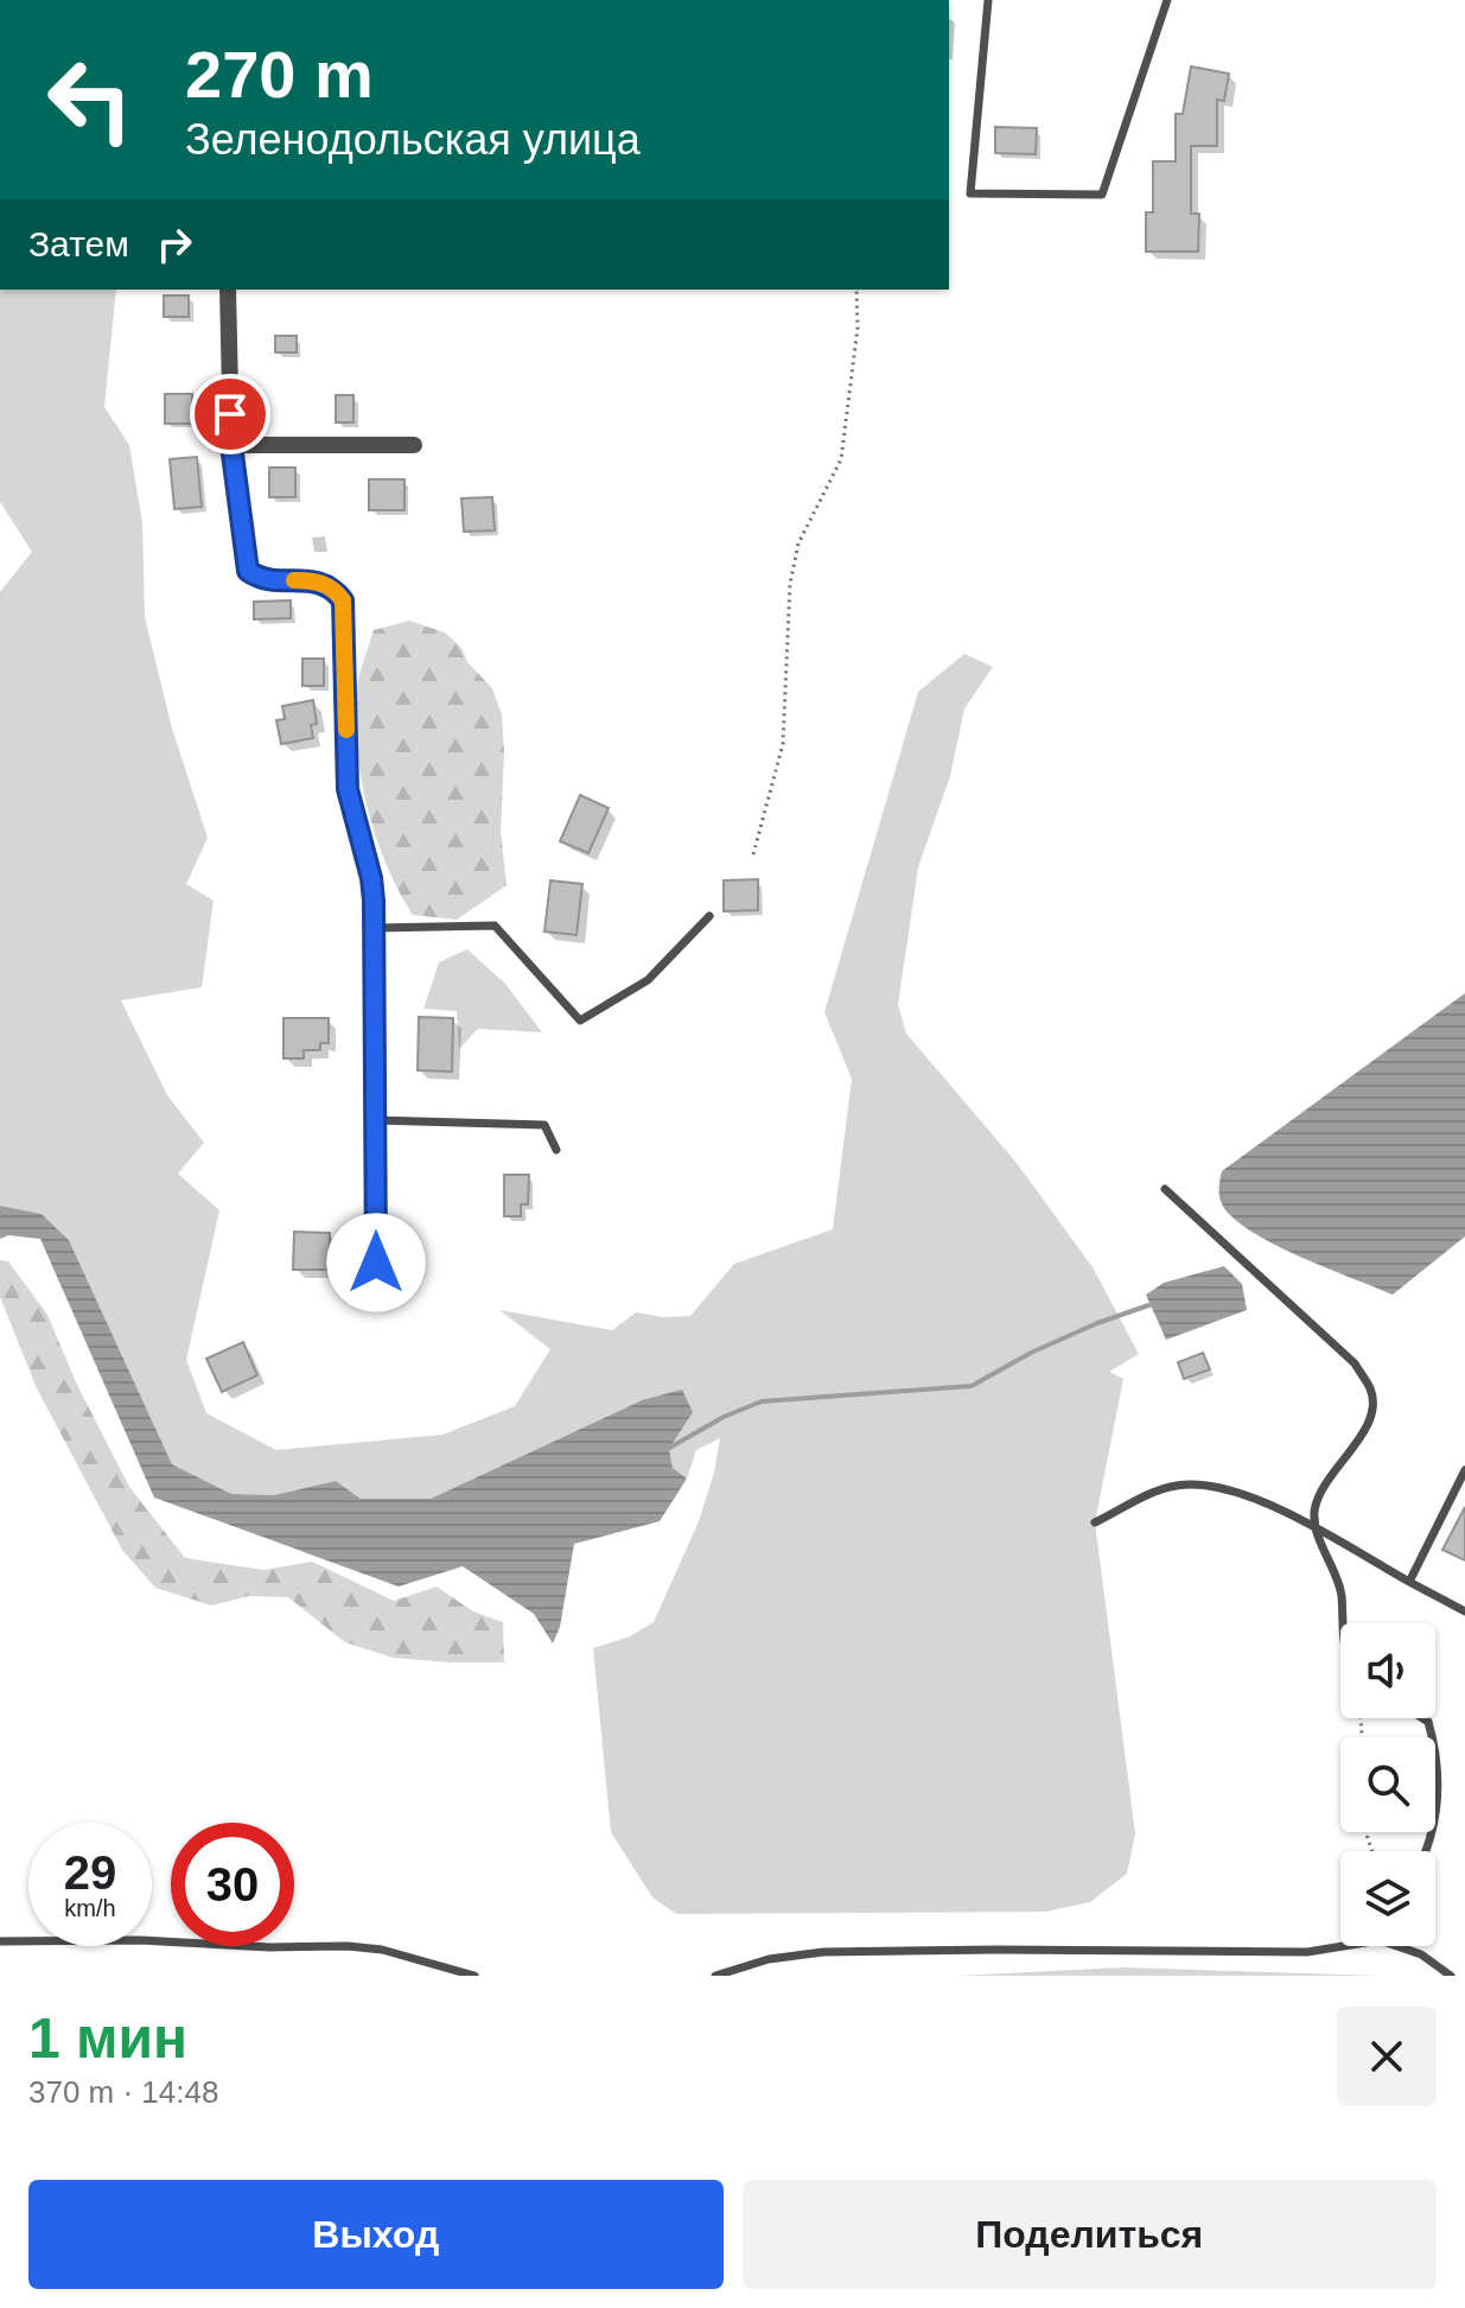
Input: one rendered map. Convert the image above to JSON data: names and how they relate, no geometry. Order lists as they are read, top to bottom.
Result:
{
  "page": {
    "turn": ["270 m", "Зеленодольская улица"],
    "then": "Затем",
    "speed": "29 km/h",
    "limit": "30",
    "heading": ["1 мин", "370 m · 14:48"],
    "buttons": ["Выход", "Поделиться"]
  }
}
